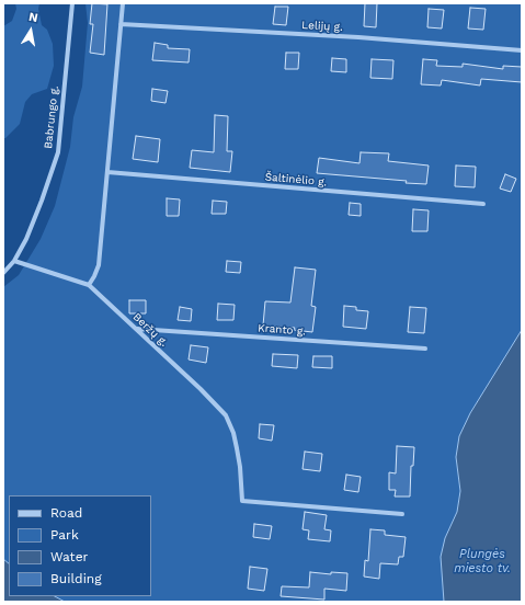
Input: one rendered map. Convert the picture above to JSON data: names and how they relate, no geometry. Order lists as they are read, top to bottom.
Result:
{
  "streets": {
    "street": [
      "Lelijų g.",
      "Babrungo g.",
      "Šaltinėlio g.",
      "Beržų g.",
      "Kranto g."
    ]
  },
  "crossings": [
    ["Beržų g.", "Kranto g."]
  ],
  "water": ["Plungės miesto tv."],
  "legend": [
    "Road",
    "Park",
    "Water",
    "Building"
  ],
  "north": "top"
}
